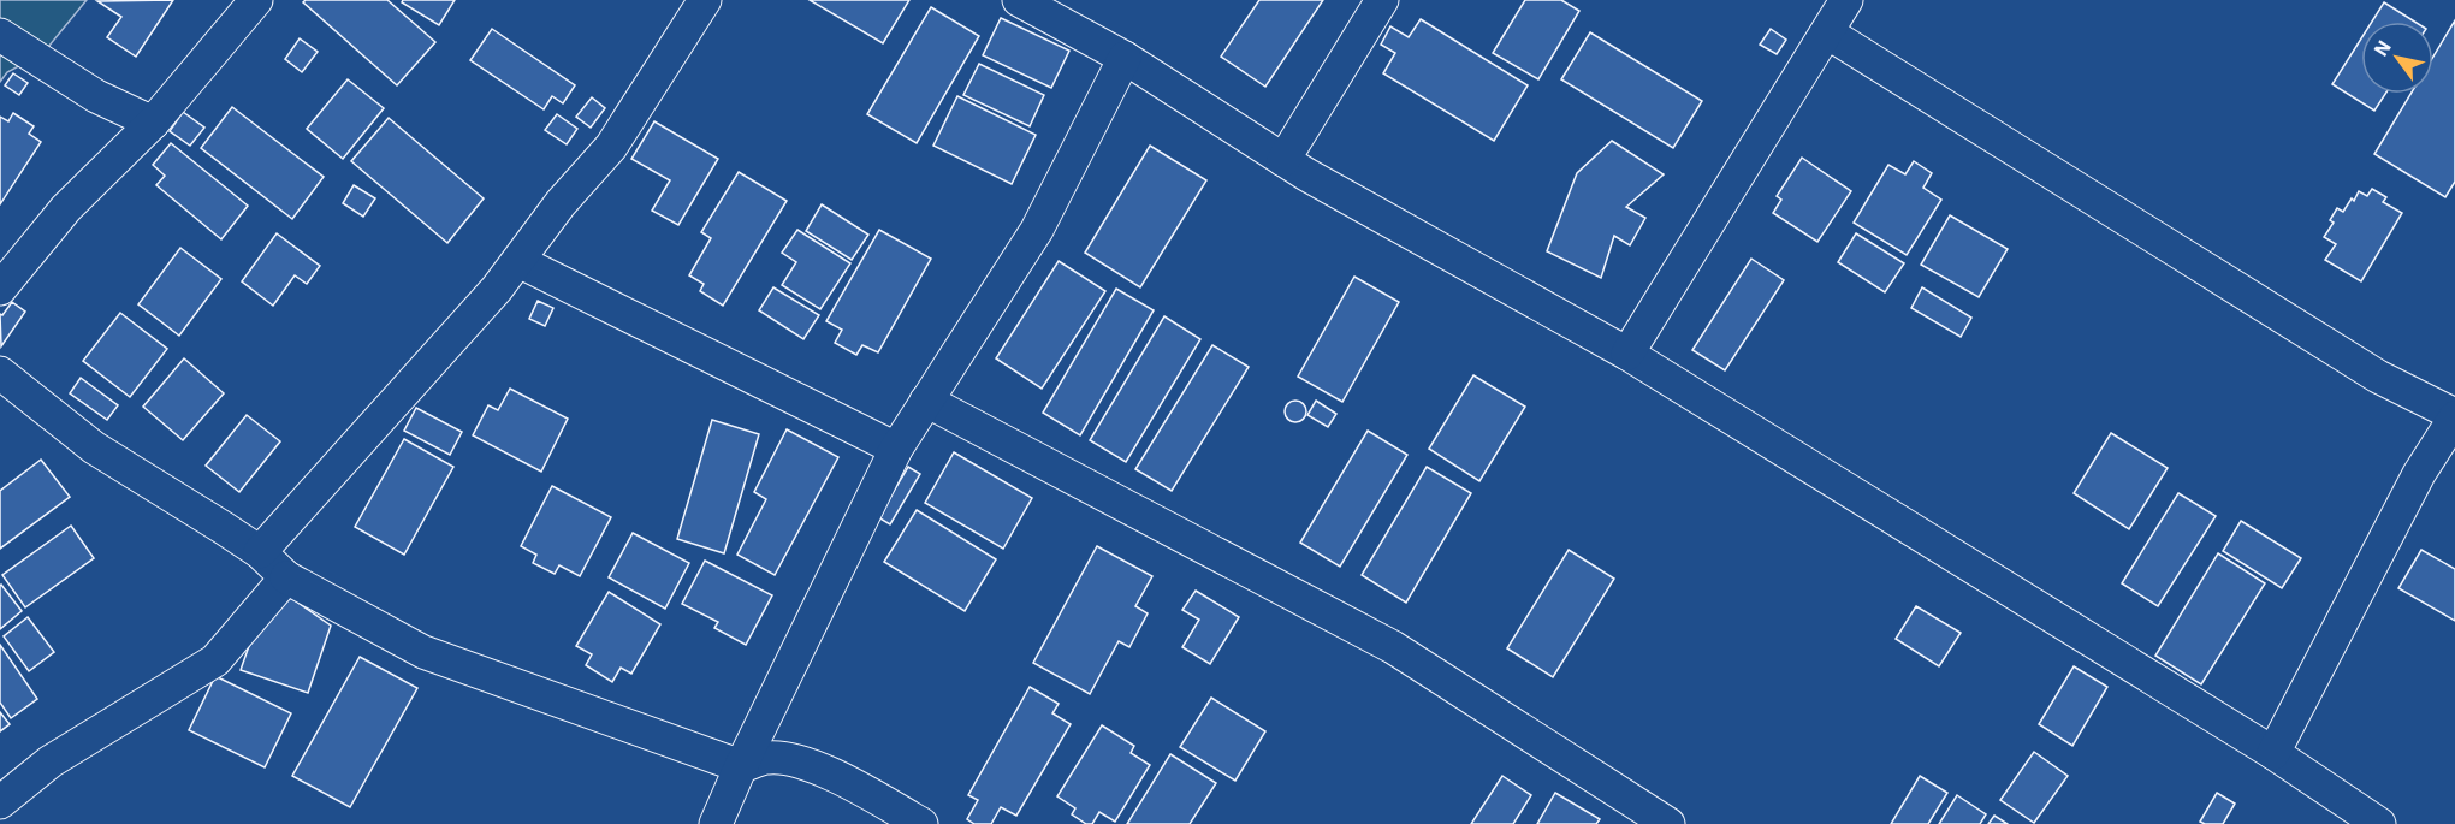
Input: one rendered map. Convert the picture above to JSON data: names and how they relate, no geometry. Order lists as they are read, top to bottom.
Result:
{
  "north": "top left"
}
